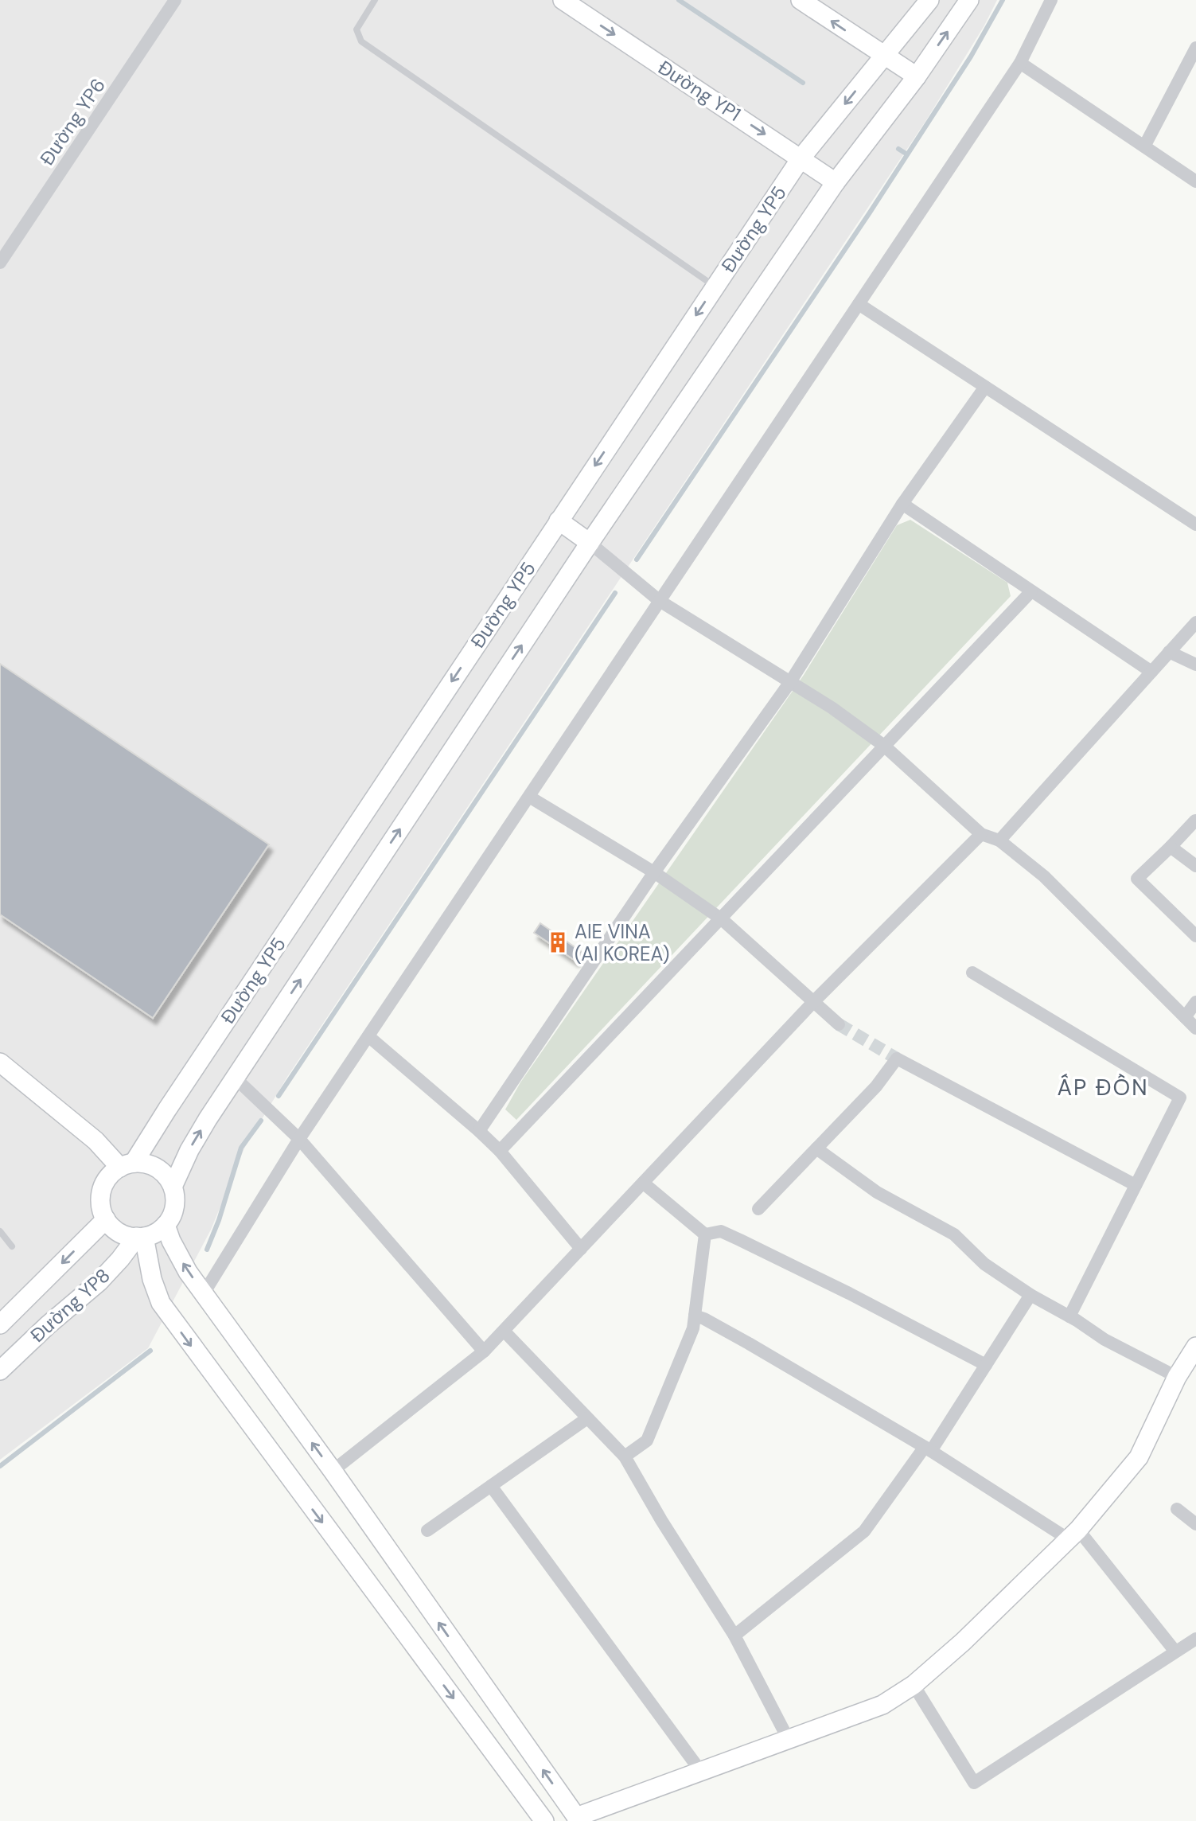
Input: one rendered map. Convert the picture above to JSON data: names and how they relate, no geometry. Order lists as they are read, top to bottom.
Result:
{
  "streets": {
    "main road": ["Đường YP1", "Đường YP5", "Đường YP8"],
    "street": ["Đường YP6"]
  },
  "crossings": [
    ["Đường YP1", "Đường YP5"],
    ["Đường YP5", "Đường YP8"]
  ],
  "districts": ["ẤP ĐỒN"],
  "places": {
    "building": ["AIE VINA (AI KOREA)"]
  }
}
